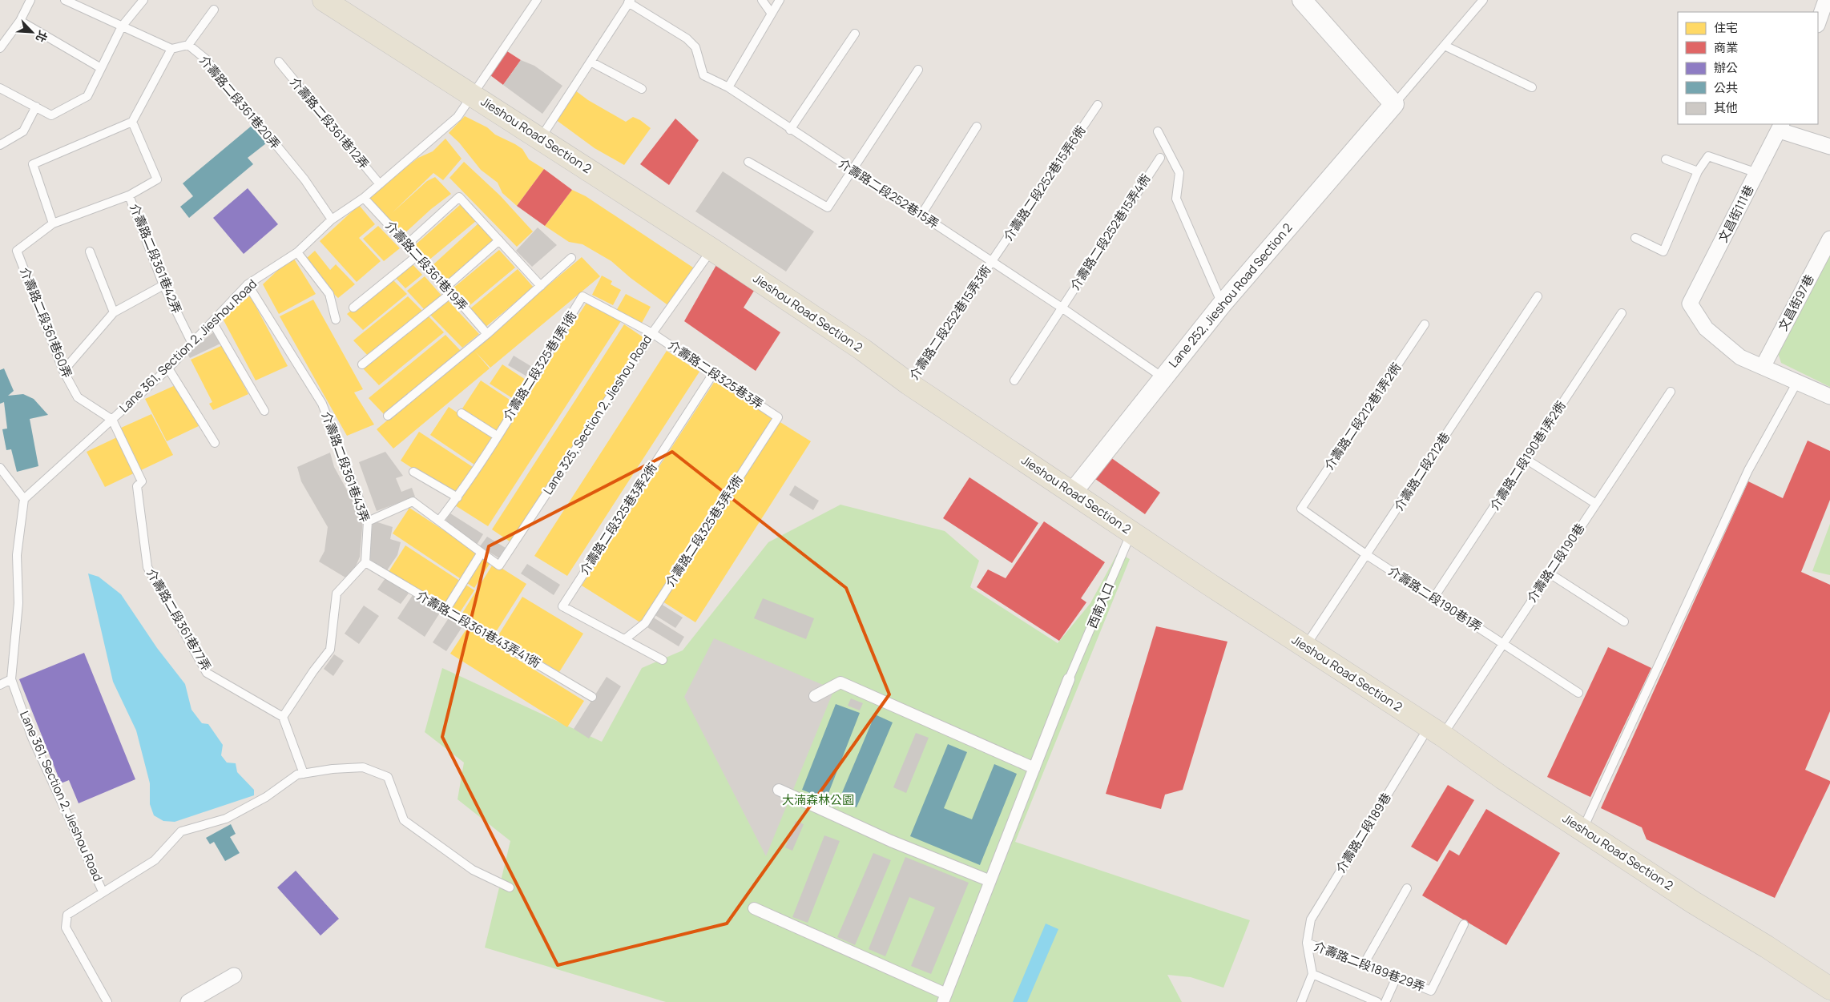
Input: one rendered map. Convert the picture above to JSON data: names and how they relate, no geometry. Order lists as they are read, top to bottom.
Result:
{
  "streets": {
    "main road": ["Jieshou Road Section 2"],
    "street": ["文昌街111巷", "Lane 252, Jieshou Road Section 2", "文昌街97巷"],
    "lane": [
      "介壽路二段361巷20弄",
      "介壽路二段361巷12弄",
      "介壽路二段252巷15弄6衖",
      "介壽路二段252巷15弄",
      "介壽路二段252巷15弄4衖",
      "介壽路二段361巷42弄",
      "介壽路二段361巷19弄",
      "介壽路二段361巷60弄",
      "介壽路二段252巷15弄3衖",
      "Lane 361, Section 2, Jieshou Road",
      "介壽路二段325巷1弄1衖",
      "介壽路二段325巷3弄",
      "Lane 325, Section 2, Jieshou Road",
      "介壽路二段212巷1弄2衖",
      "介壽路二段190巷1弄2衖",
      "介壽路二段361巷43弄",
      "介壽路二段212巷",
      "介壽路二段325巷3弄2衖",
      "介壽路二段325巷3弄3衖",
      "介壽路二段190巷",
      "介壽路二段190巷1弄",
      "西南入口",
      "介壽路二段361巷77弄",
      "介壽路二段361巷43弄41衖",
      "介壽路二段189巷",
      "介壽路二段189巷29弄"
    ]
  },
  "crossings": [
    ["介壽路二段361巷20弄", "Lane 361, Section 2, Jieshou Road"],
    ["介壽路二段361巷12弄", "Lane 361, Section 2, Jieshou Road"],
    ["Jieshou Road Section 2", "Lane 252, Jieshou Road Section 2"],
    ["Jieshou Road Section 2", "介壽路二段252巷15弄3衖"],
    ["Jieshou Road Section 2", "Lane 361, Section 2, Jieshou Road"],
    ["Jieshou Road Section 2", "Lane 325, Section 2, Jieshou Road"],
    ["Jieshou Road Section 2", "介壽路二段212巷"],
    ["Jieshou Road Section 2", "介壽路二段190巷"],
    ["Jieshou Road Section 2", "西南入口"],
    ["Jieshou Road Section 2", "介壽路二段189巷"],
    ["介壽路二段252巷15弄6衖", "介壽路二段252巷15弄"],
    ["介壽路二段252巷15弄6衖", "介壽路二段252巷15弄3衖"],
    ["介壽路二段252巷15弄", "介壽路二段252巷15弄4衖"],
    ["介壽路二段252巷15弄", "Lane 252, Jieshou Road Section 2"],
    ["介壽路二段252巷15弄", "介壽路二段252巷15弄3衖"],
    ["文昌街111巷", "文昌街97巷"],
    ["介壽路二段361巷42弄", "介壽路二段361巷60弄"],
    ["介壽路二段361巷42弄", "Lane 361, Section 2, Jieshou Road"],
    ["介壽路二段361巷19弄", "Lane 361, Section 2, Jieshou Road"],
    ["介壽路二段361巷60弄", "Lane 361, Section 2, Jieshou Road"],
    ["介壽路二段361巷60弄", "介壽路二段361巷77弄"],
    ["Lane 361, Section 2, Jieshou Road", "介壽路二段361巷43弄"],
    ["Lane 361, Section 2, Jieshou Road", "介壽路二段361巷77弄"],
    ["介壽路二段325巷1弄1衖", "介壽路二段325巷3弄"],
    ["介壽路二段325巷3弄", "Lane 325, Section 2, Jieshou Road"],
    ["介壽路二段325巷3弄", "介壽路二段325巷3弄2衖"],
    ["介壽路二段325巷3弄", "介壽路二段325巷3弄3衖"],
    ["介壽路二段212巷1弄2衖", "介壽路二段190巷1弄"],
    ["介壽路二段190巷1弄2衖", "介壽路二段190巷1弄"],
    ["介壽路二段361巷43弄", "介壽路二段361巷43弄41衖"],
    ["介壽路二段212巷", "介壽路二段190巷1弄"],
    ["介壽路二段325巷3弄2衖", "介壽路二段325巷3弄3衖"],
    ["介壽路二段190巷", "介壽路二段190巷1弄"],
    ["介壽路二段190巷", "介壽路二段189巷"],
    ["介壽路二段189巷", "介壽路二段189巷29弄"]
  ],
  "parks": ["大湳森林公園"],
  "legend": [
    "住宅",
    "商業",
    "辦公",
    "公共",
    "其他"
  ],
  "north": "bottom right"
}
